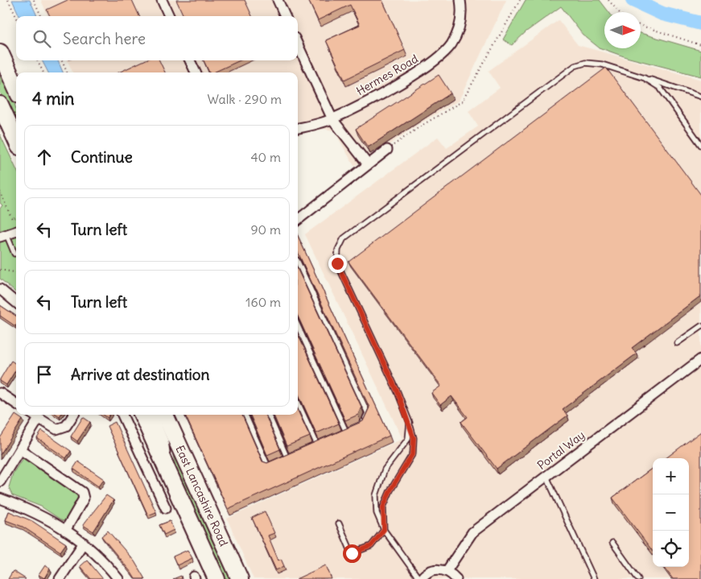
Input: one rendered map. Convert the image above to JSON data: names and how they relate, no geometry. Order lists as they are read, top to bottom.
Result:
{
  "streets": {
    "highway": ["East Lancashire Road"],
    "street": ["Hermes Road", "Portal Way"]
  },
  "north": "right",
  "page": {
    "search": "Search here",
    "heading": ["4 min", "Walk · 290 m"],
    "list": [
      ["Continue", "40 m"],
      ["Turn left", "90 m"],
      ["Turn left", "160 m"],
      "Arrive at destination"
    ],
    "map_buttons": ["+", "−"]
  }
}
